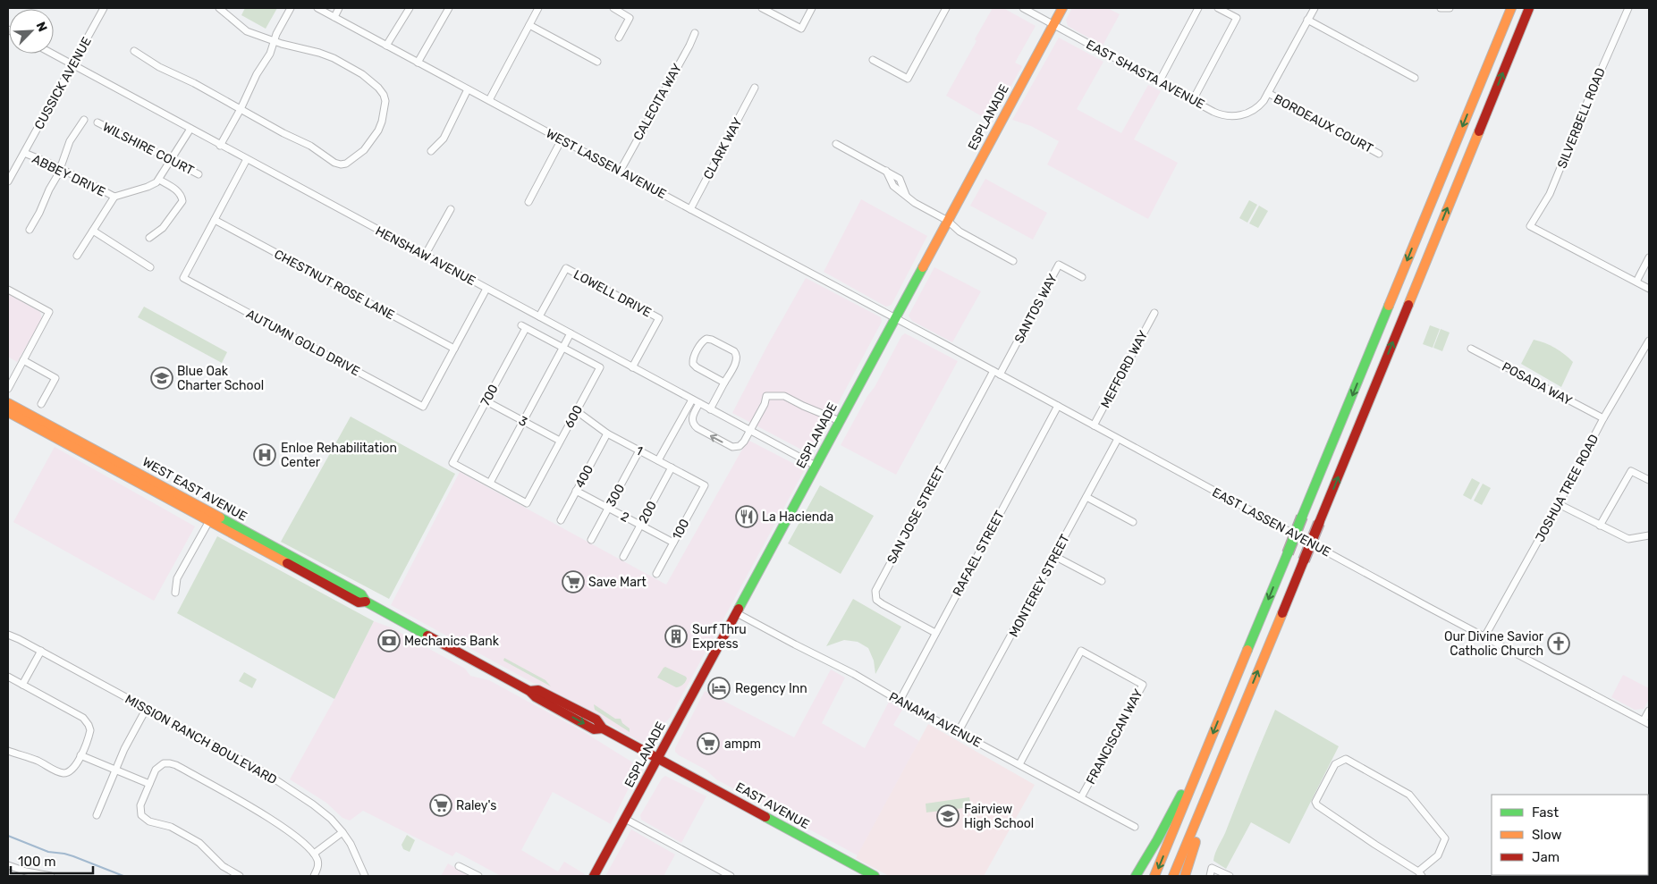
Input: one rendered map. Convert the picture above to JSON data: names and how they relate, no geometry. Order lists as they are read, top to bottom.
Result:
{
  "streets": {
    "main road": ["ESPLANADE", "WEST EAST AVENUE", "EAST AVENUE"],
    "street": [
      "EAST SHASTA AVENUE",
      "CUSSICK AVENUE",
      "CALECITA WAY",
      "SILVERBELL ROAD",
      "BORDEAUX COURT",
      "WILSHIRE COURT",
      "CLARK WAY",
      "WEST LASSEN AVENUE",
      "ABBEY DRIVE",
      "HENSHAW AVENUE",
      "CHESTNUT ROSE LANE",
      "LOWELL DRIVE",
      "SANTOS WAY",
      "AUTUMN GOLD DRIVE",
      "MEFFORD WAY",
      "POSADA WAY",
      "700",
      "600",
      "3",
      "1",
      "400",
      "JOSHUA TREE ROAD",
      "300",
      "200",
      "SAN JOSE STREET",
      "2",
      "EAST LASSEN AVENUE",
      "100",
      "RAFAEL STREET",
      "MONTEREY STREET",
      "PANAMA AVENUE",
      "FRANCISCAN WAY",
      "MISSION RANCH BOULEVARD"
    ]
  },
  "crossings": [
    ["EAST SHASTA AVENUE", "ESPLANADE"],
    ["EAST SHASTA AVENUE", "BORDEAUX COURT"],
    ["CUSSICK AVENUE", "ABBEY DRIVE"],
    ["CUSSICK AVENUE", "HENSHAW AVENUE"],
    ["CALECITA WAY", "WEST LASSEN AVENUE"],
    ["ESPLANADE", "WEST LASSEN AVENUE"],
    ["ESPLANADE", "HENSHAW AVENUE"],
    ["ESPLANADE", "WEST EAST AVENUE"],
    ["ESPLANADE", "EAST LASSEN AVENUE"],
    ["ESPLANADE", "PANAMA AVENUE"],
    ["ESPLANADE", "EAST AVENUE"],
    ["CLARK WAY", "WEST LASSEN AVENUE"],
    ["WEST LASSEN AVENUE", "EAST LASSEN AVENUE"],
    ["HENSHAW AVENUE", "LOWELL DRIVE"],
    ["HENSHAW AVENUE", "AUTUMN GOLD DRIVE"],
    ["CHESTNUT ROSE LANE", "AUTUMN GOLD DRIVE"],
    ["SANTOS WAY", "SAN JOSE STREET"],
    ["SANTOS WAY", "EAST LASSEN AVENUE"],
    ["MEFFORD WAY", "EAST LASSEN AVENUE"],
    ["POSADA WAY", "JOSHUA TREE ROAD"],
    ["700", "600"],
    ["700", "3"],
    ["600", "3"],
    ["600", "1"],
    ["1", "400"],
    ["1", "300"],
    ["1", "200"],
    ["1", "100"],
    ["400", "2"],
    ["JOSHUA TREE ROAD", "EAST LASSEN AVENUE"],
    ["WEST EAST AVENUE", "EAST AVENUE"],
    ["300", "2"],
    ["200", "2"],
    ["SAN JOSE STREET", "EAST LASSEN AVENUE"],
    ["SAN JOSE STREET", "RAFAEL STREET"],
    ["2", "100"],
    ["EAST LASSEN AVENUE", "RAFAEL STREET"],
    ["EAST LASSEN AVENUE", "MONTEREY STREET"],
    ["RAFAEL STREET", "PANAMA AVENUE"],
    ["MONTEREY STREET", "PANAMA AVENUE"],
    ["PANAMA AVENUE", "FRANCISCAN WAY"]
  ],
  "places": {
    "school or university": ["Blue Oak Charter School", "Fairview High School"],
    "hospital": ["Enloe Rehabilitation Center"],
    "restaurant": ["La Hacienda"],
    "supermarket": ["Save Mart", "ampm", "Raley's"],
    "building": ["Surf Thru Express"],
    "bank": ["Mechanics Bank"],
    "church": ["Our Divine Savior Catholic Church"],
    "hotel": ["Regency Inn"]
  },
  "legend": ["Fast", "Slow", "Jam"],
  "scale_bar": "100 m",
  "north": "top right"
}
